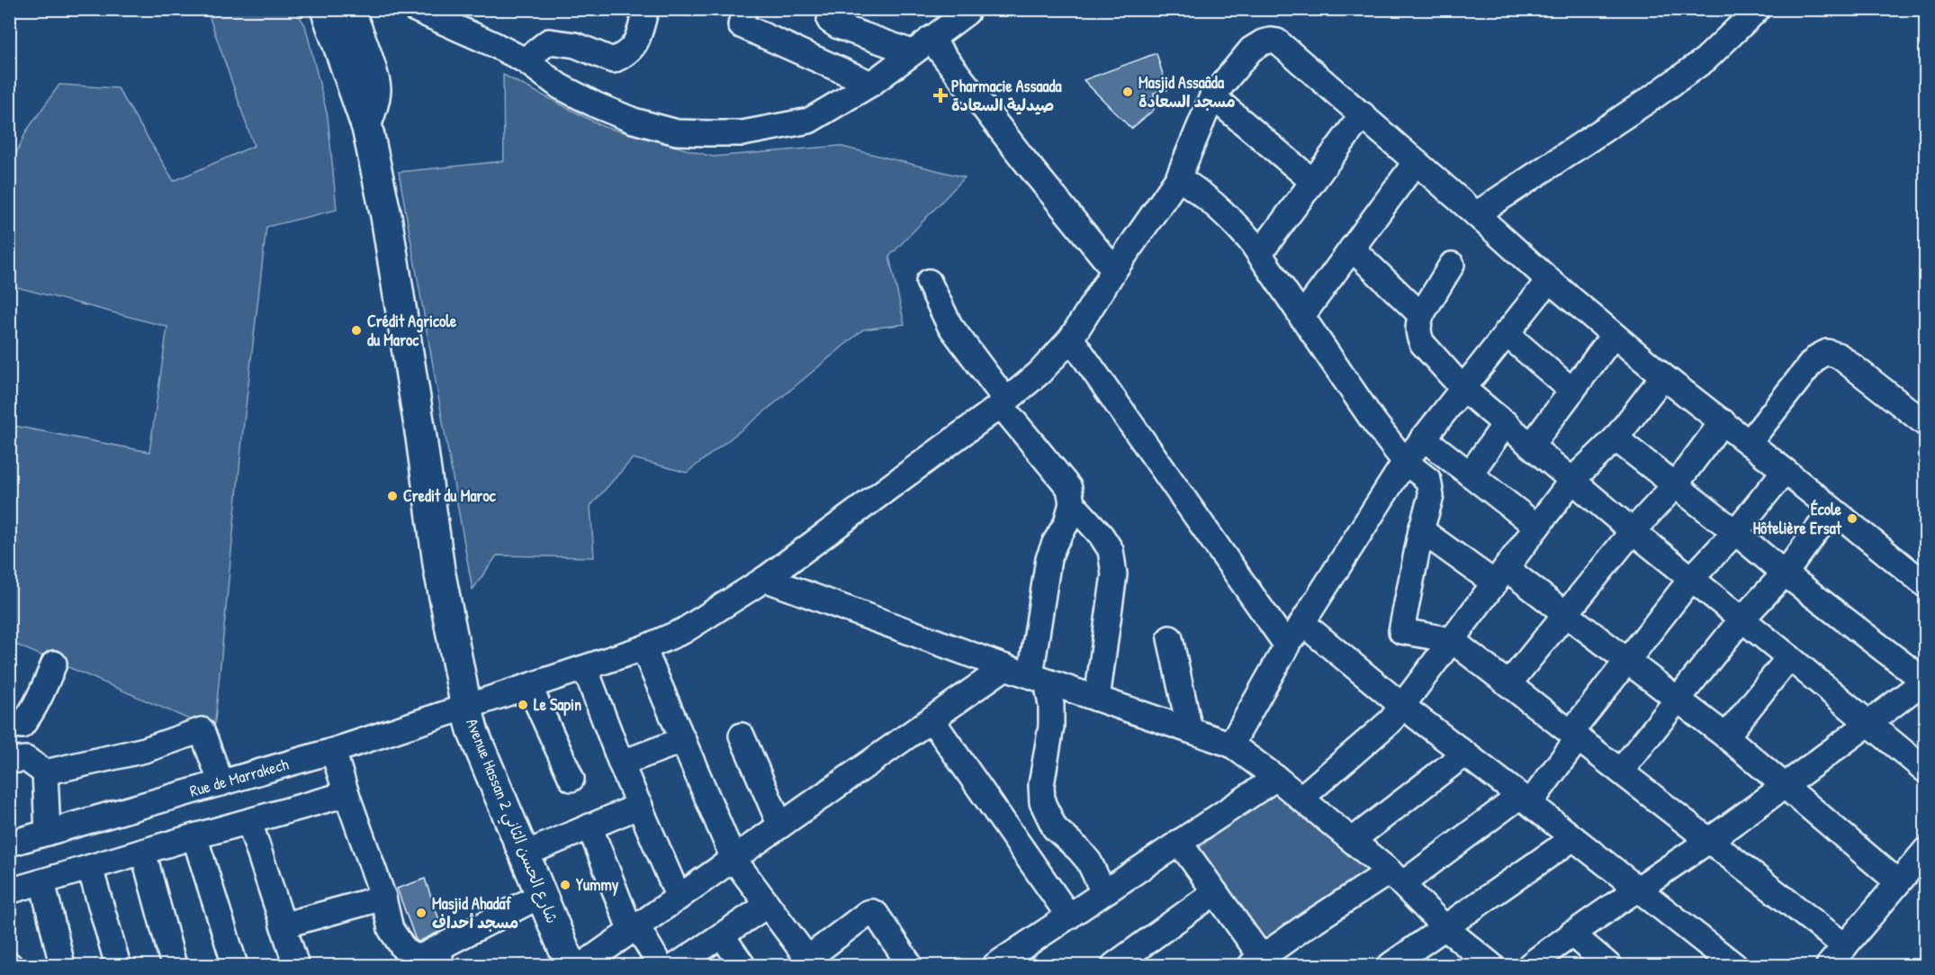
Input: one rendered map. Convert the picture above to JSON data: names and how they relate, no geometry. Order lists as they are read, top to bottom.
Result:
{
  "streets": {
    "main road": ["Avenue Hassan 2 شارع الحسن الثاني"],
    "street": ["Rue de Marrakech"]
  },
  "crossings": [
    ["Rue de Marrakech", "Avenue Hassan 2 شارع الحسن الثاني"]
  ],
  "places": {
    "other": [
      "Masjid Assaâda مسجد السعادة",
      "Crédit Agricole du Maroc",
      "Credit du Maroc",
      "École Hôtelière Ersat",
      "Le Sapin",
      "Yummy",
      "Masjid Ahadaf مسجد أحداف"
    ],
    "health": ["Pharmacie Assaada صيدلية السعادة"]
  }
}
